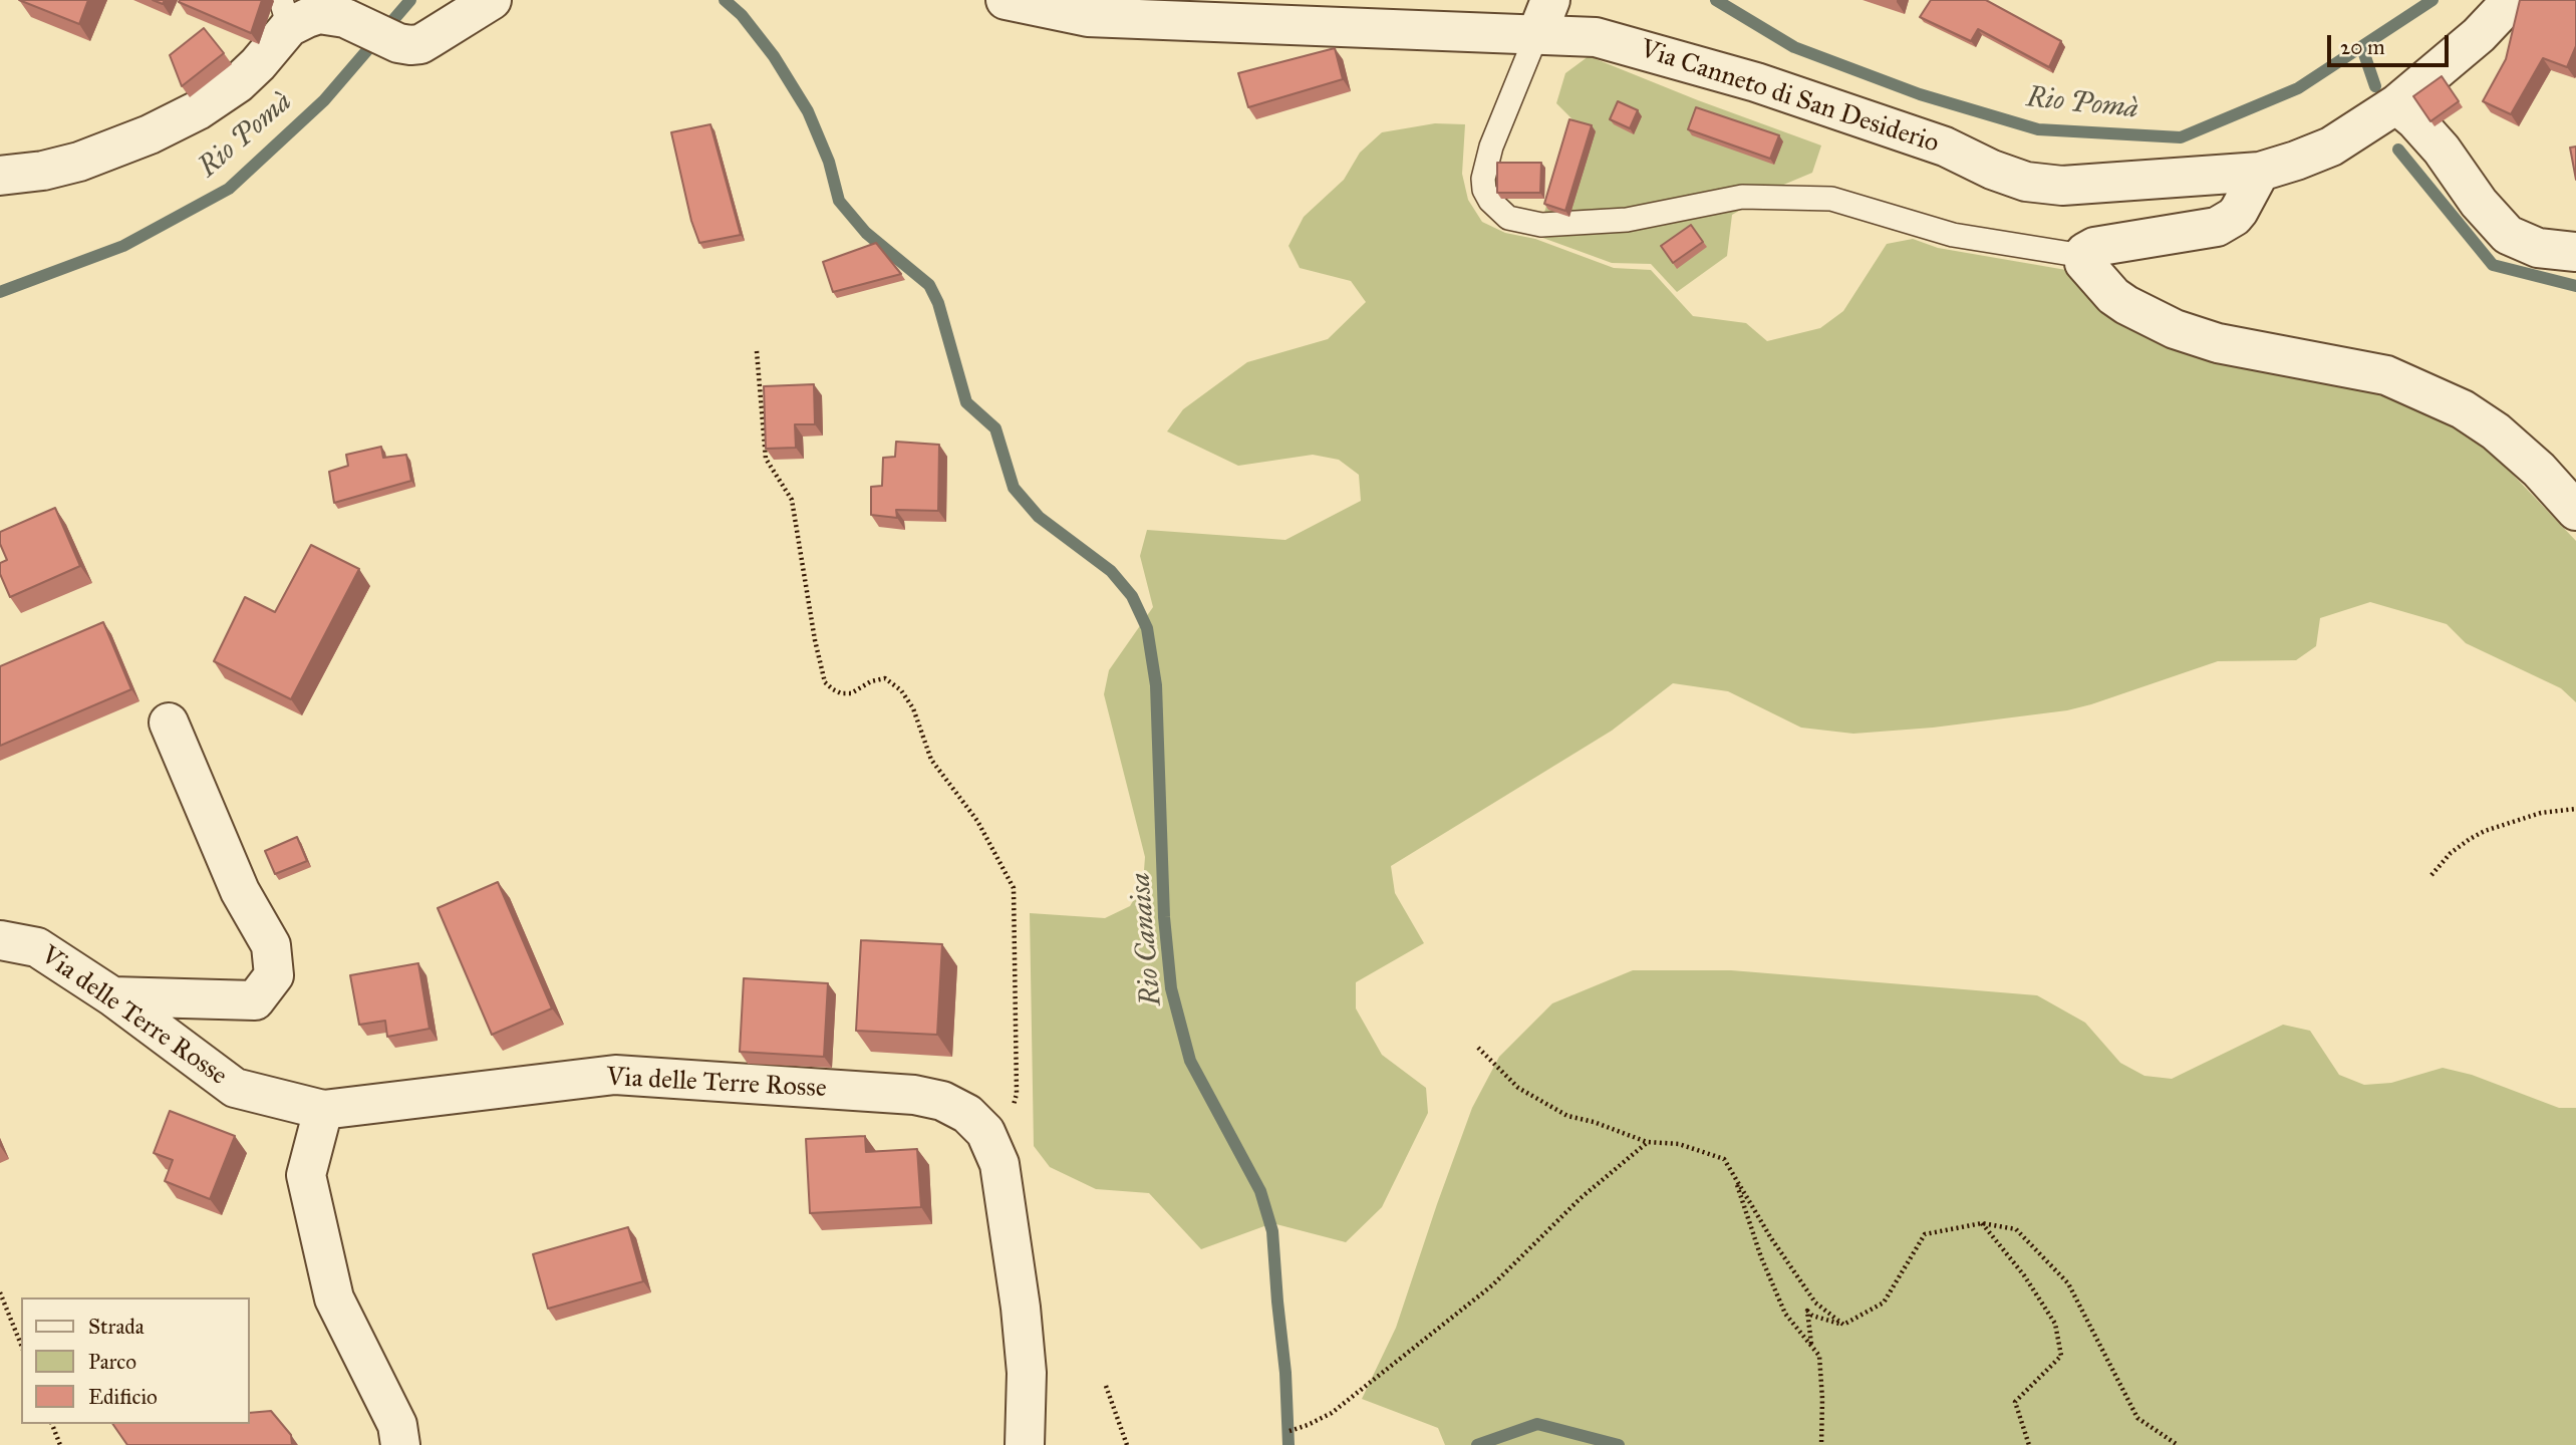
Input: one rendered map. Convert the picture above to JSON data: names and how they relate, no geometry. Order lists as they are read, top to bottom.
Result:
{
  "streets": {
    "street": ["Via Canneto di San Desiderio", "Via delle Terre Rosse"]
  },
  "water": ["Rio Pomà", "Rio Canaisa"],
  "legend": ["Strada", "Parco", "Edificio"],
  "scale_bar": "20 m"
}
